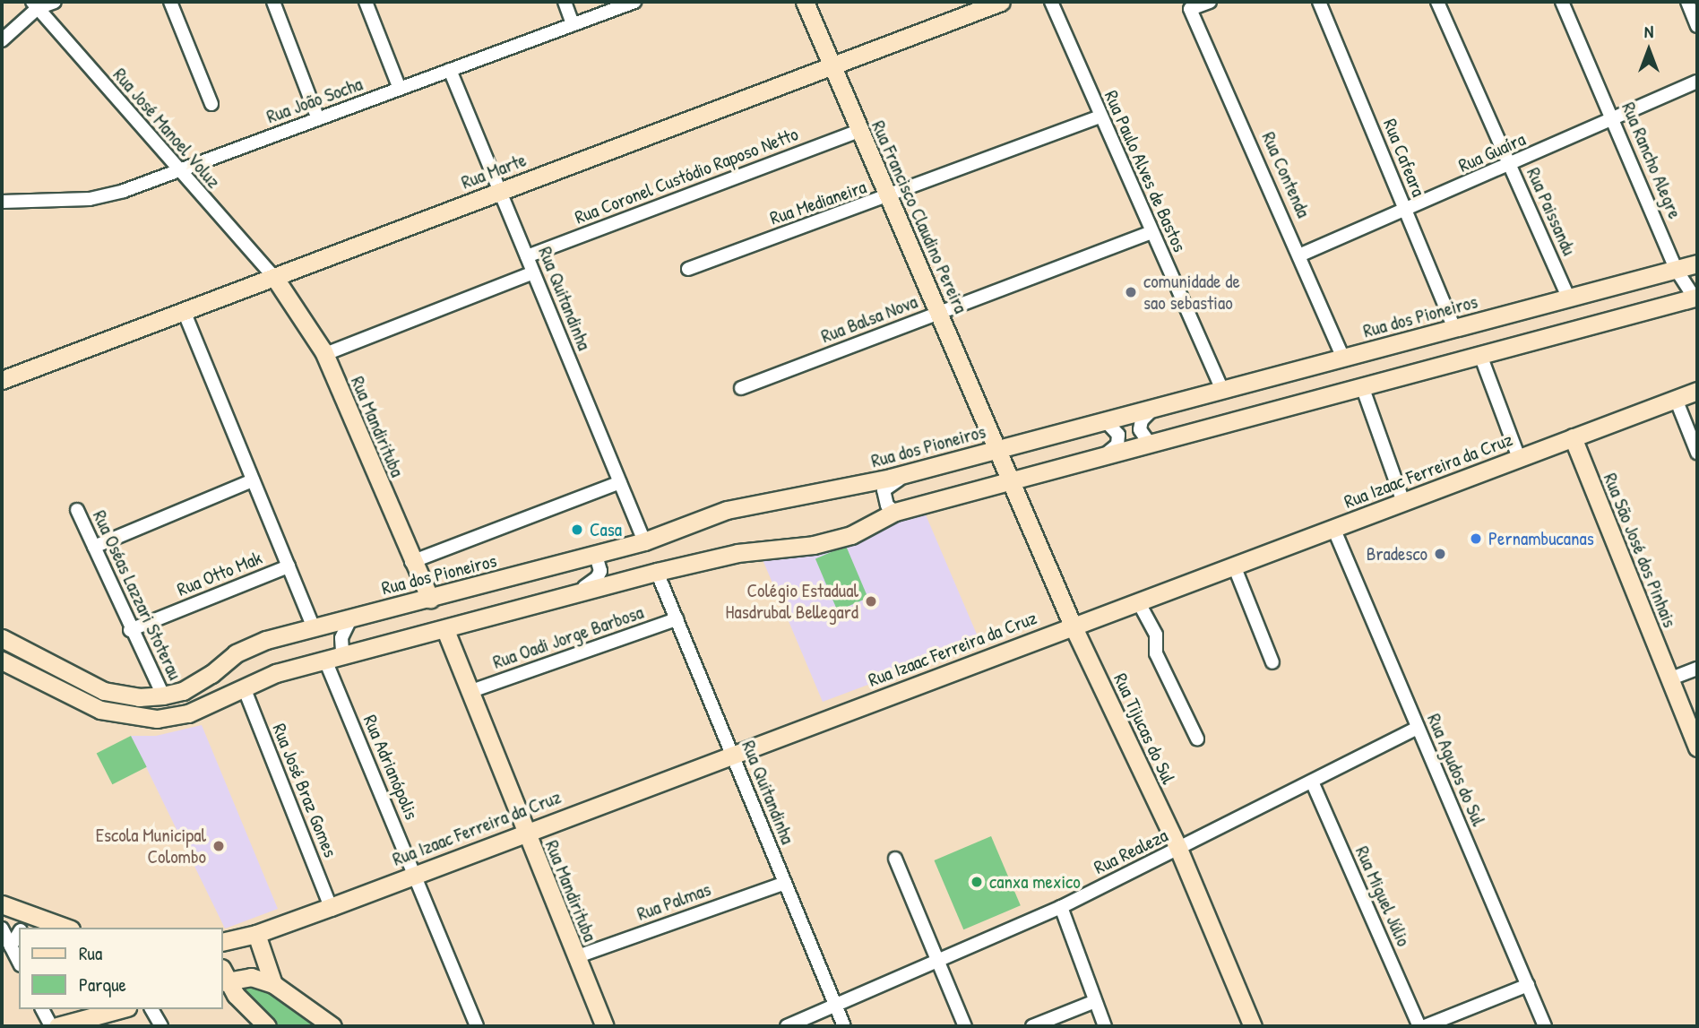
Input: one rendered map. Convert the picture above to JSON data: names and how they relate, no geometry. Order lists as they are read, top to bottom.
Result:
{
  "streets": {
    "street": [
      "Rua João Socha",
      "Rua José Manoel Voluz",
      "Rua Guaíra",
      "Rua Cafeara",
      "Rua Rancho Alegre",
      "Rua Marte",
      "Rua Paulo Alves de Bastos",
      "Rua Contenda",
      "Rua Coronel Custódio Raposo Netto",
      "Rua Medianeira",
      "Rua Paissandu",
      "Rua Francisco Claudino Pereira",
      "Rua Quitandinha",
      "Rua dos Pioneiros",
      "Rua Balsa Nova",
      "Rua Mandirituba",
      "Rua Izaac Ferreira da Cruz",
      "Rua São José dos Pinhais",
      "Rua Otto Mak",
      "Rua Oséas Lazzari Stoterau",
      "Rua Oadi Jorge Barbosa",
      "Rua Tijucas do Sul",
      "Rua Adrianópolis",
      "Rua Agudos do Sul",
      "Rua José Braz Gomes",
      "Rua Realeza",
      "Rua Miguel Júlio",
      "Rua Palmas"
    ]
  },
  "crossings": [
    ["Rua João Socha", "Rua José Manoel Voluz"],
    ["Rua João Socha", "Rua Quitandinha"],
    ["Rua José Manoel Voluz", "Rua Marte"],
    ["Rua José Manoel Voluz", "Rua Mandirituba"],
    ["Rua Guaíra", "Rua Cafeara"],
    ["Rua Guaíra", "Rua Rancho Alegre"],
    ["Rua Guaíra", "Rua Contenda"],
    ["Rua Guaíra", "Rua Paissandu"],
    ["Rua Cafeara", "Rua dos Pioneiros"],
    ["Rua Rancho Alegre", "Rua dos Pioneiros"],
    ["Rua Marte", "Rua Francisco Claudino Pereira"],
    ["Rua Marte", "Rua Quitandinha"],
    ["Rua Marte", "Rua Mandirituba"],
    ["Rua Paulo Alves de Bastos", "Rua Medianeira"],
    ["Rua Paulo Alves de Bastos", "Rua dos Pioneiros"],
    ["Rua Paulo Alves de Bastos", "Rua Balsa Nova"],
    ["Rua Contenda", "Rua dos Pioneiros"],
    ["Rua Coronel Custódio Raposo Netto", "Rua Francisco Claudino Pereira"],
    ["Rua Coronel Custódio Raposo Netto", "Rua Quitandinha"],
    ["Rua Medianeira", "Rua Francisco Claudino Pereira"],
    ["Rua Paissandu", "Rua dos Pioneiros"],
    ["Rua Francisco Claudino Pereira", "Rua dos Pioneiros"],
    ["Rua Francisco Claudino Pereira", "Rua Balsa Nova"],
    ["Rua Francisco Claudino Pereira", "Rua Tijucas do Sul"],
    ["Rua Quitandinha", "Rua dos Pioneiros"],
    ["Rua Quitandinha", "Rua Izaac Ferreira da Cruz"],
    ["Rua Quitandinha", "Rua Oadi Jorge Barbosa"],
    ["Rua Quitandinha", "Rua Realeza"],
    ["Rua Quitandinha", "Rua Palmas"],
    ["Rua dos Pioneiros", "Rua Mandirituba"],
    ["Rua dos Pioneiros", "Rua Oséas Lazzari Stoterau"],
    ["Rua dos Pioneiros", "Rua Tijucas do Sul"],
    ["Rua Mandirituba", "Rua Izaac Ferreira da Cruz"],
    ["Rua Mandirituba", "Rua Oadi Jorge Barbosa"],
    ["Rua Mandirituba", "Rua Palmas"],
    ["Rua Izaac Ferreira da Cruz", "Rua São José dos Pinhais"],
    ["Rua Izaac Ferreira da Cruz", "Rua Tijucas do Sul"],
    ["Rua Izaac Ferreira da Cruz", "Rua Adrianópolis"],
    ["Rua Izaac Ferreira da Cruz", "Rua Agudos do Sul"],
    ["Rua Izaac Ferreira da Cruz", "Rua José Braz Gomes"],
    ["Rua Otto Mak", "Rua Oséas Lazzari Stoterau"],
    ["Rua Tijucas do Sul", "Rua Realeza"],
    ["Rua Agudos do Sul", "Rua Realeza"],
    ["Rua Realeza", "Rua Miguel Júlio"]
  ],
  "places": [
    "comunidade de sao sebastiao",
    "Casa",
    "Pernambucanas",
    "Bradesco",
    "Colégio Estadual Hasdrubal Bellegard",
    "Escola Municipal Colombo",
    "canxa mexico"
  ],
  "legend": ["Rua", "Parque"],
  "north": "top"
}
